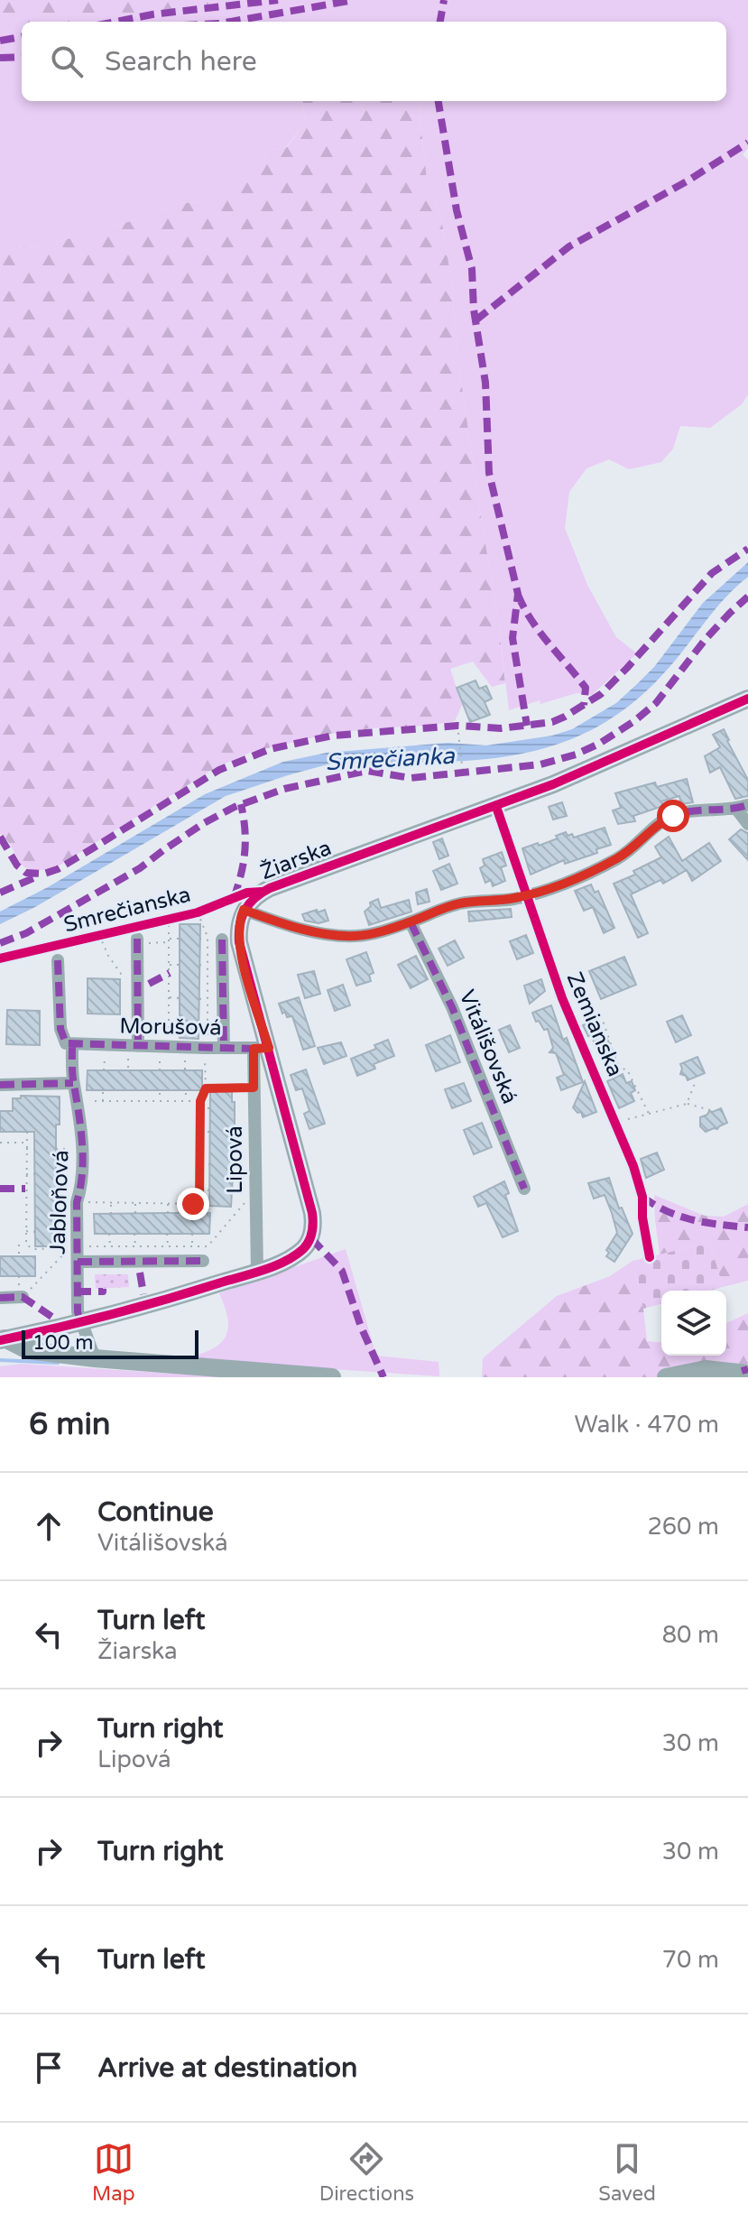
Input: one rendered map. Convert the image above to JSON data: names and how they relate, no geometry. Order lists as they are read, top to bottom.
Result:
{
  "streets": {
    "street": [
      "Žiarska",
      "Zemianska",
      "Morušová",
      "Vitálišovská",
      "Lipová",
      "Jabloňová"
    ],
    "cycle path": ["Smrečianska"]
  },
  "crossings": [
    ["Žiarska", "Zemianska"],
    ["Morušová", "Lipová"],
    ["Morušová", "Jabloňová"]
  ],
  "water": ["Smrečianka"],
  "scale_bar": "100 m",
  "page": {
    "search": "Search here",
    "scale": "100 m",
    "heading": ["6 min", "Walk · 470 m"],
    "list": [
      ["Continue", "Vitálišovská", "260 m"],
      ["Turn left", "Žiarska", "80 m"],
      ["Turn right", "Lipová", "30 m"],
      ["Turn right", "30 m"],
      ["Turn left", "70 m"],
      "Arrive at destination"
    ],
    "nav": ["Map", "Directions", "Saved"]
  }
}
